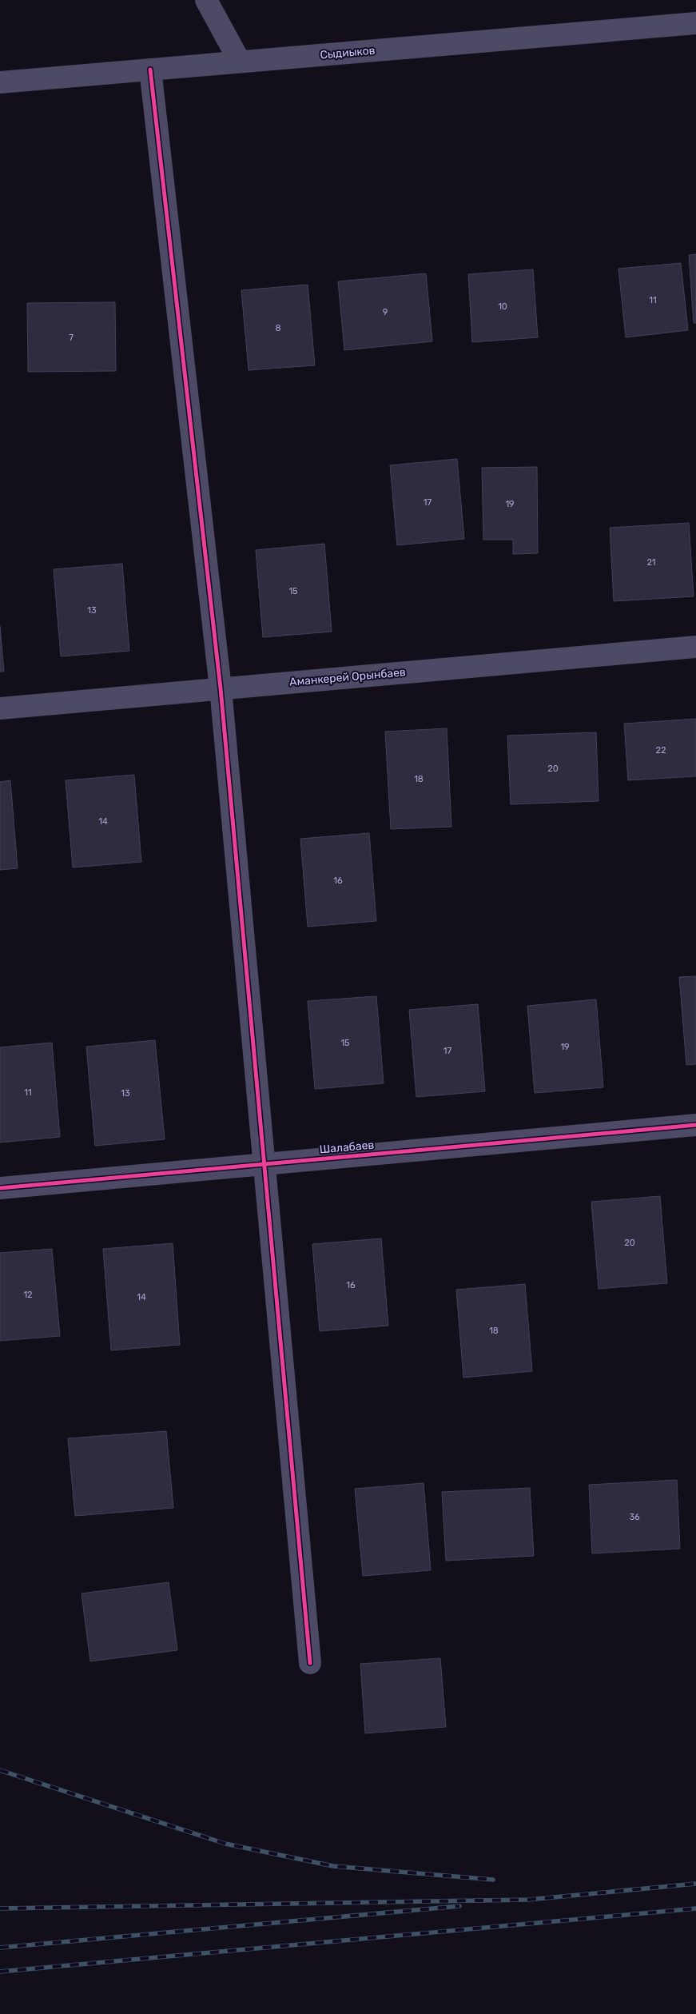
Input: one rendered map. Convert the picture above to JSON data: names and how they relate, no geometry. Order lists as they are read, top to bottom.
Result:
{
  "streets": {
    "street": ["Сыдиыков", "Аманкерей Орынбаев", "Шалабаев"]
  },
  "house_numbers": [
    "11",
    "10",
    "9",
    "8",
    "7",
    "17",
    "19",
    "21",
    "15",
    "13",
    "22",
    "20",
    "18",
    "14",
    "16",
    "15",
    "19",
    "17",
    "11",
    "13",
    "20",
    "16",
    "12",
    "14",
    "18",
    "36"
  ]
}
